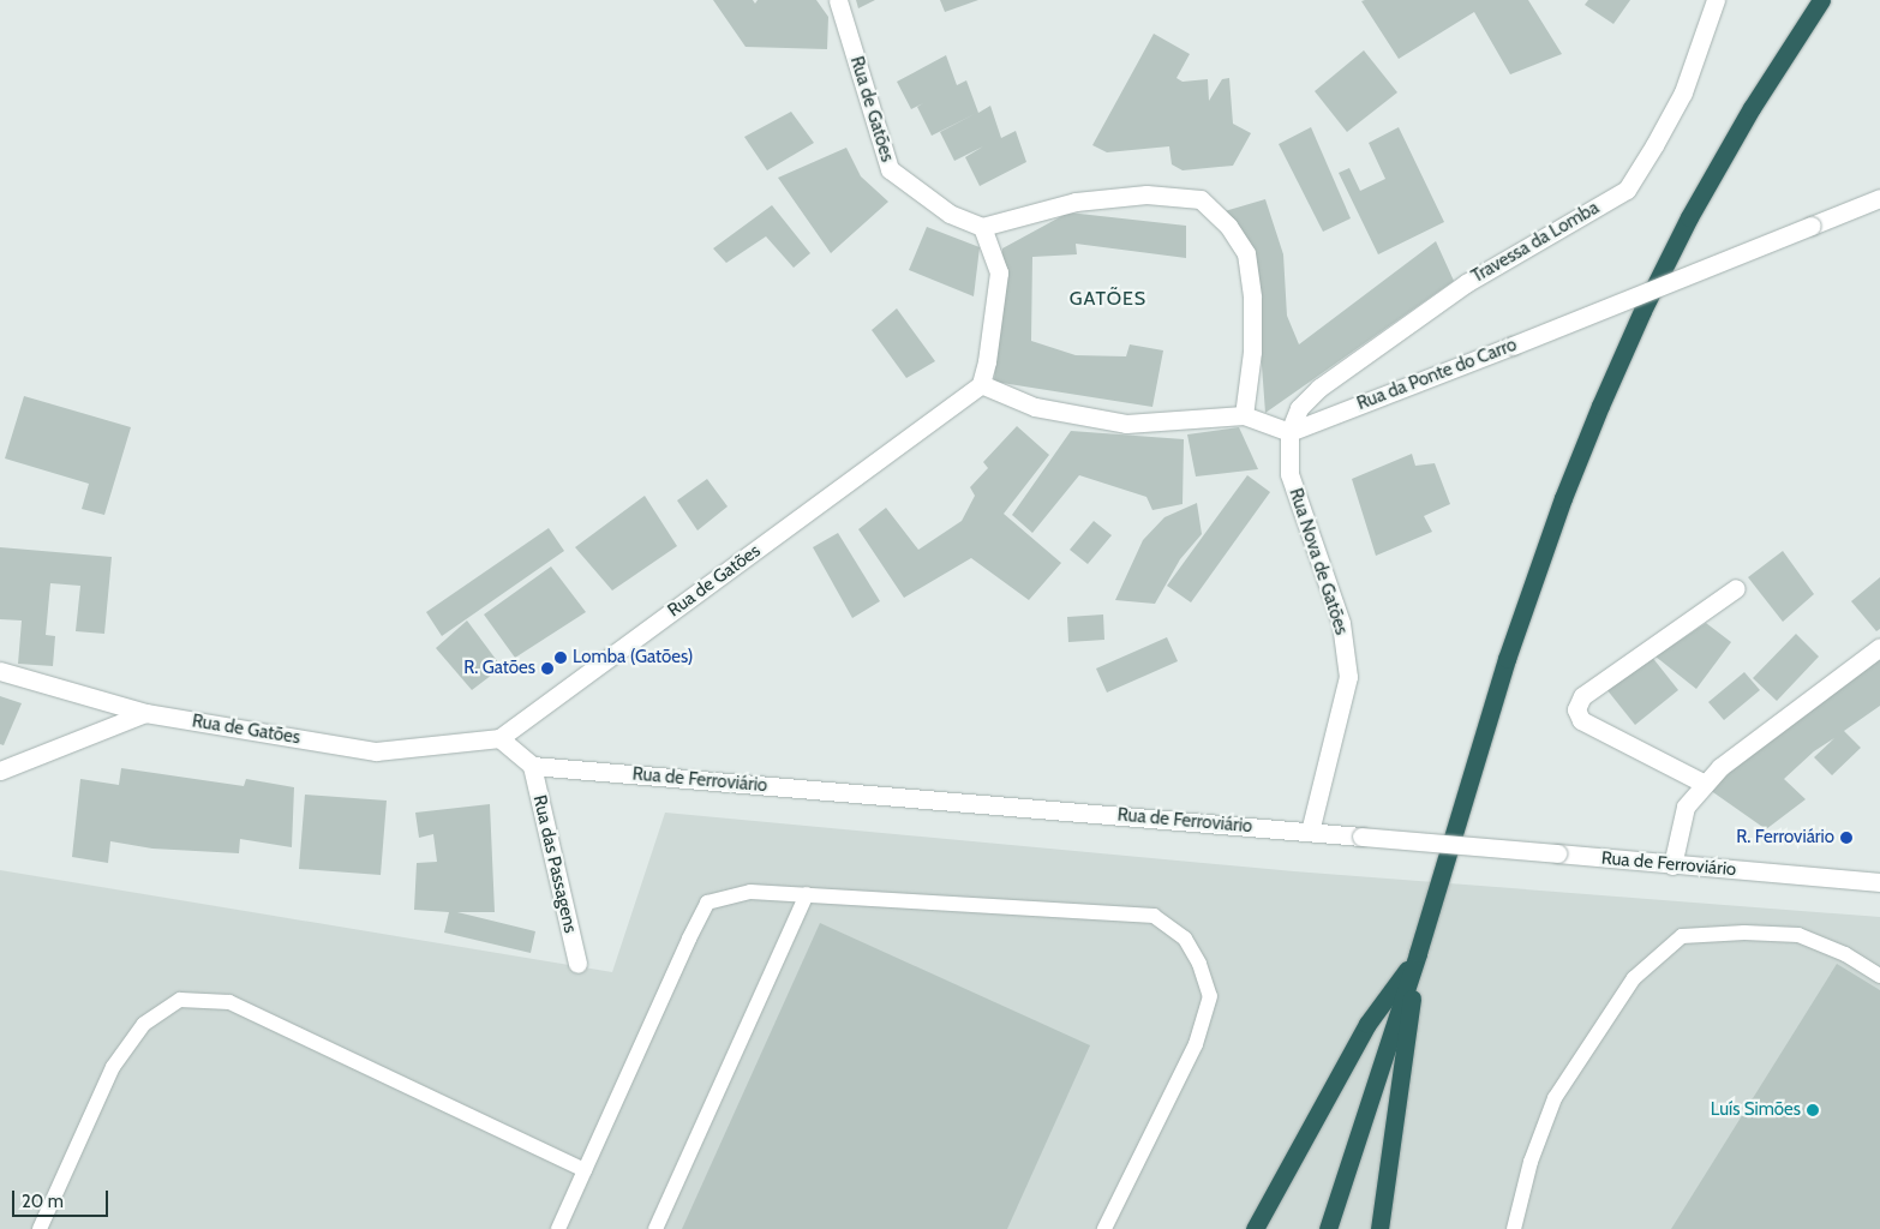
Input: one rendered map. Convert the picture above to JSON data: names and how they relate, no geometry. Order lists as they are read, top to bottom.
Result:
{
  "streets": {
    "street": [
      "Rua de Gatões",
      "Travessa da Lomba",
      "Rua da Ponte do Carro",
      "Rua Nova de Gatões",
      "Rua de Ferroviário",
      "Rua das Passagens"
    ]
  },
  "crossings": [
    ["Travessa da Lomba", "Rua da Ponte do Carro"],
    ["Travessa da Lomba", "Rua Nova de Gatões"],
    ["Rua da Ponte do Carro", "Rua Nova de Gatões"],
    ["Rua Nova de Gatões", "Rua de Ferroviário"],
    ["Rua de Ferroviário", "Rua das Passagens"]
  ],
  "districts": ["GATÕES"],
  "places": [
    "Lomba (Gatões)",
    "R. Gatões",
    "R. Ferroviário",
    "Luís Simões"
  ],
  "scale_bar": "20 m"
}
